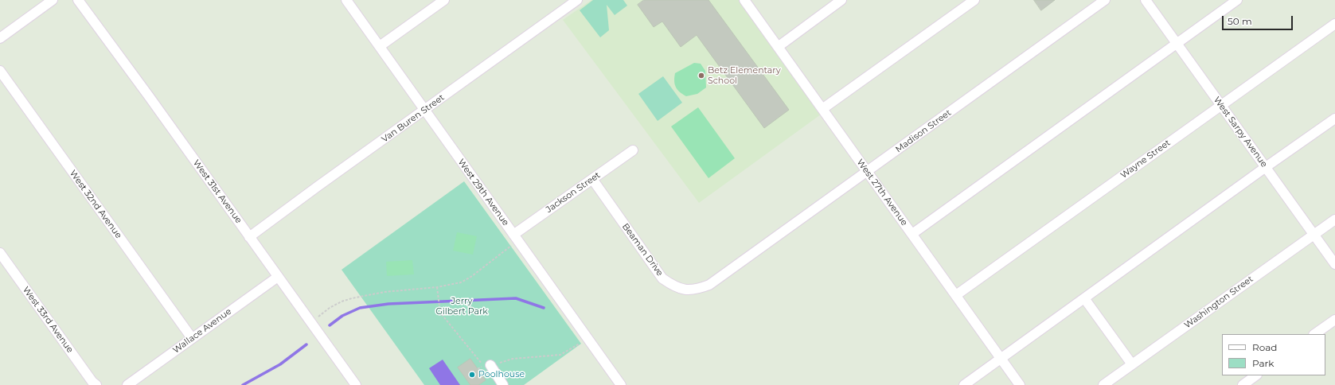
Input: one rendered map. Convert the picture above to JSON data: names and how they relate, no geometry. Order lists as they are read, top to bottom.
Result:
{
  "streets": {
    "street": [
      "Van Buren Street",
      "Madison Street",
      "West Sarpy Avenue",
      "Wayne Street",
      "West 31st Avenue",
      "West 29th Avenue",
      "Jackson Street",
      "West 27th Avenue",
      "West 32nd Avenue",
      "Beaman Drive",
      "Washington Street",
      "West 33rd Avenue",
      "Wallace Avenue"
    ]
  },
  "crossings": [
    ["Van Buren Street", "West 31st Avenue"],
    ["Van Buren Street", "West 29th Avenue"],
    ["Madison Street", "West 27th Avenue"],
    ["Madison Street", "Beaman Drive"],
    ["West Sarpy Avenue", "Wayne Street"],
    ["West Sarpy Avenue", "Washington Street"],
    ["Wayne Street", "West 27th Avenue"],
    ["West 31st Avenue", "Wallace Avenue"],
    ["West 29th Avenue", "Jackson Street"],
    ["Jackson Street", "Beaman Drive"],
    ["West 32nd Avenue", "Wallace Avenue"]
  ],
  "parks": ["Jerry Gilbert Park"],
  "places": ["Betz Elementary School", "Poolhouse"],
  "legend": ["Road", "Park"],
  "scale_bar": "50 m"
}
